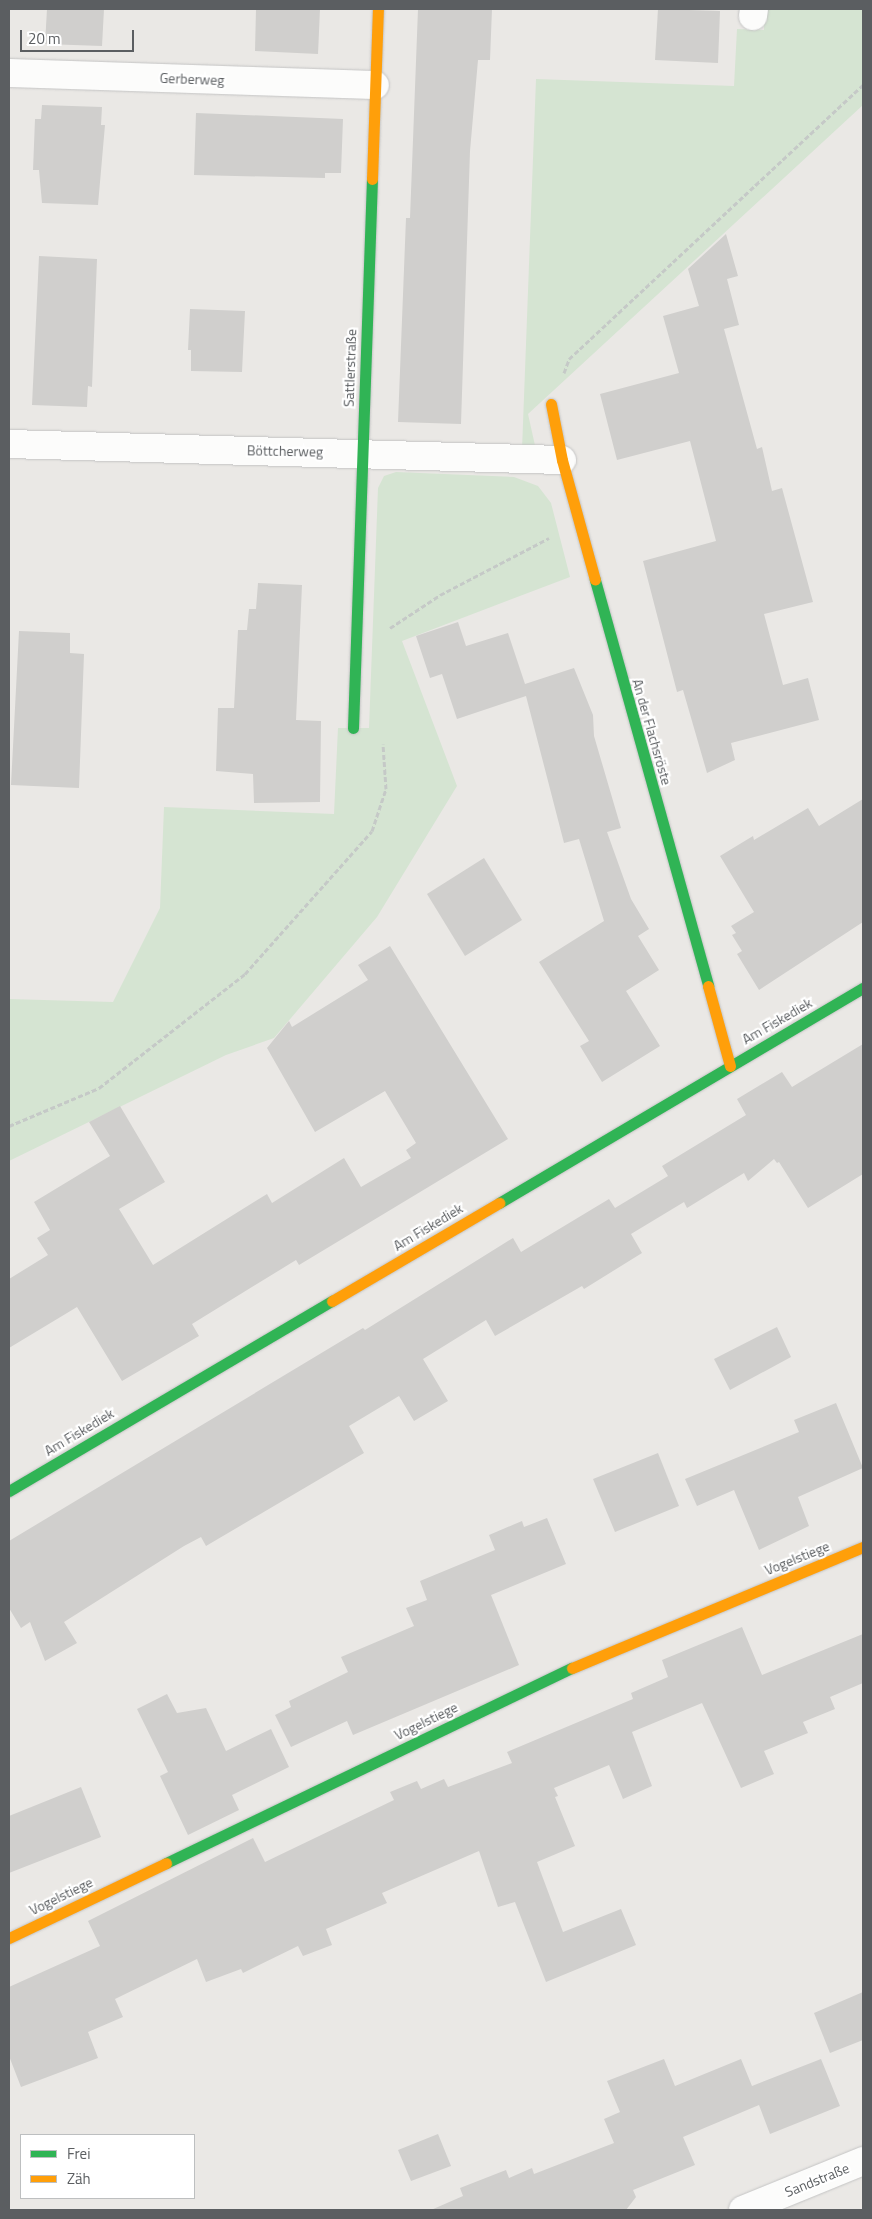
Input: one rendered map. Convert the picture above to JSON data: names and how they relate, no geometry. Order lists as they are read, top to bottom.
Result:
{
  "streets": {
    "street": [
      "Gerberweg",
      "Sattlerstraße",
      "Böttcherweg",
      "An der Flachsröste",
      "Am Fiskediek",
      "Vogelstiege",
      "Sandstraße"
    ]
  },
  "crossings": [
    ["Gerberweg", "Sattlerstraße"],
    ["Sattlerstraße", "Böttcherweg"],
    ["Böttcherweg", "An der Flachsröste"],
    ["An der Flachsröste", "Am Fiskediek"]
  ],
  "legend": ["Frei", "Zäh"],
  "scale_bar": "20 m"
}
